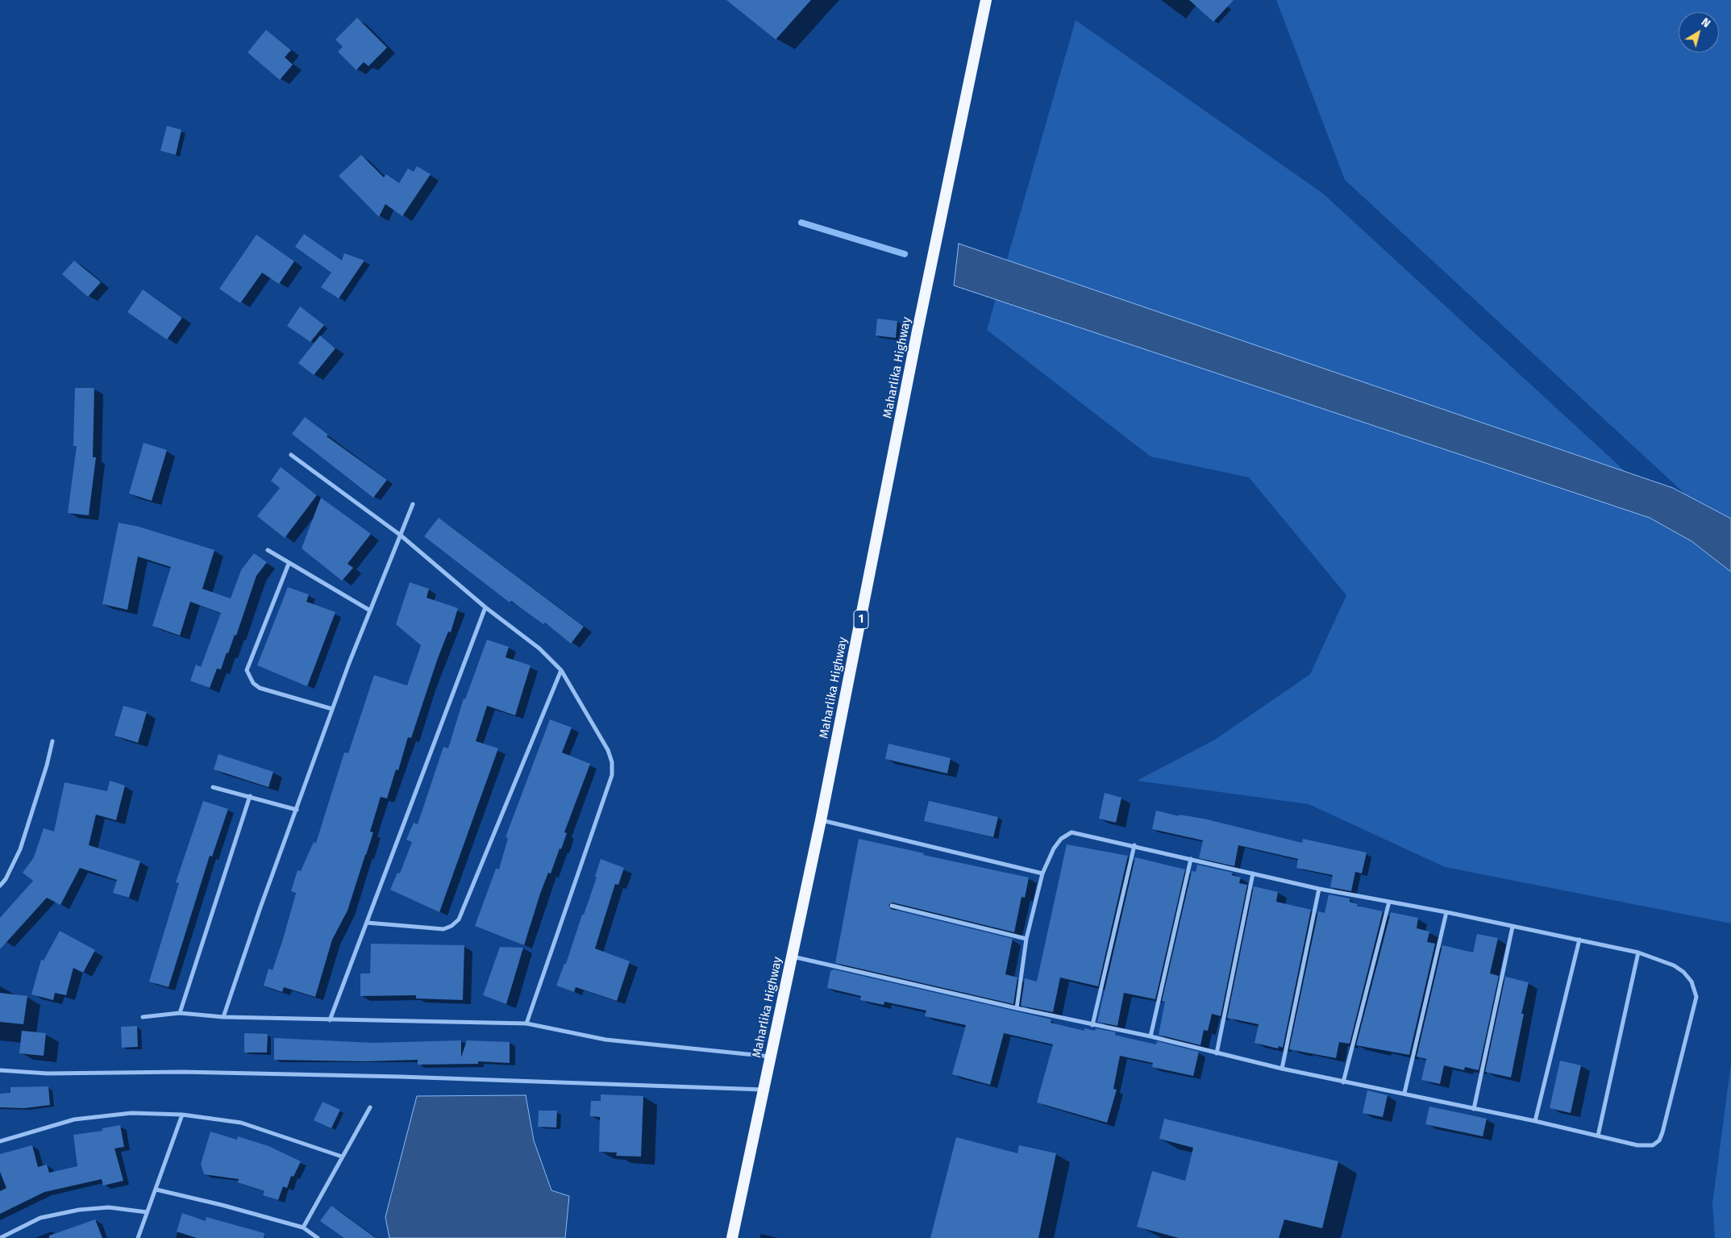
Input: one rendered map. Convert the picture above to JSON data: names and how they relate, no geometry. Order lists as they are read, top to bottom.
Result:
{
  "streets": {
    "highway": ["Maharlika Highway", "1"]
  },
  "north": "top right"
}
